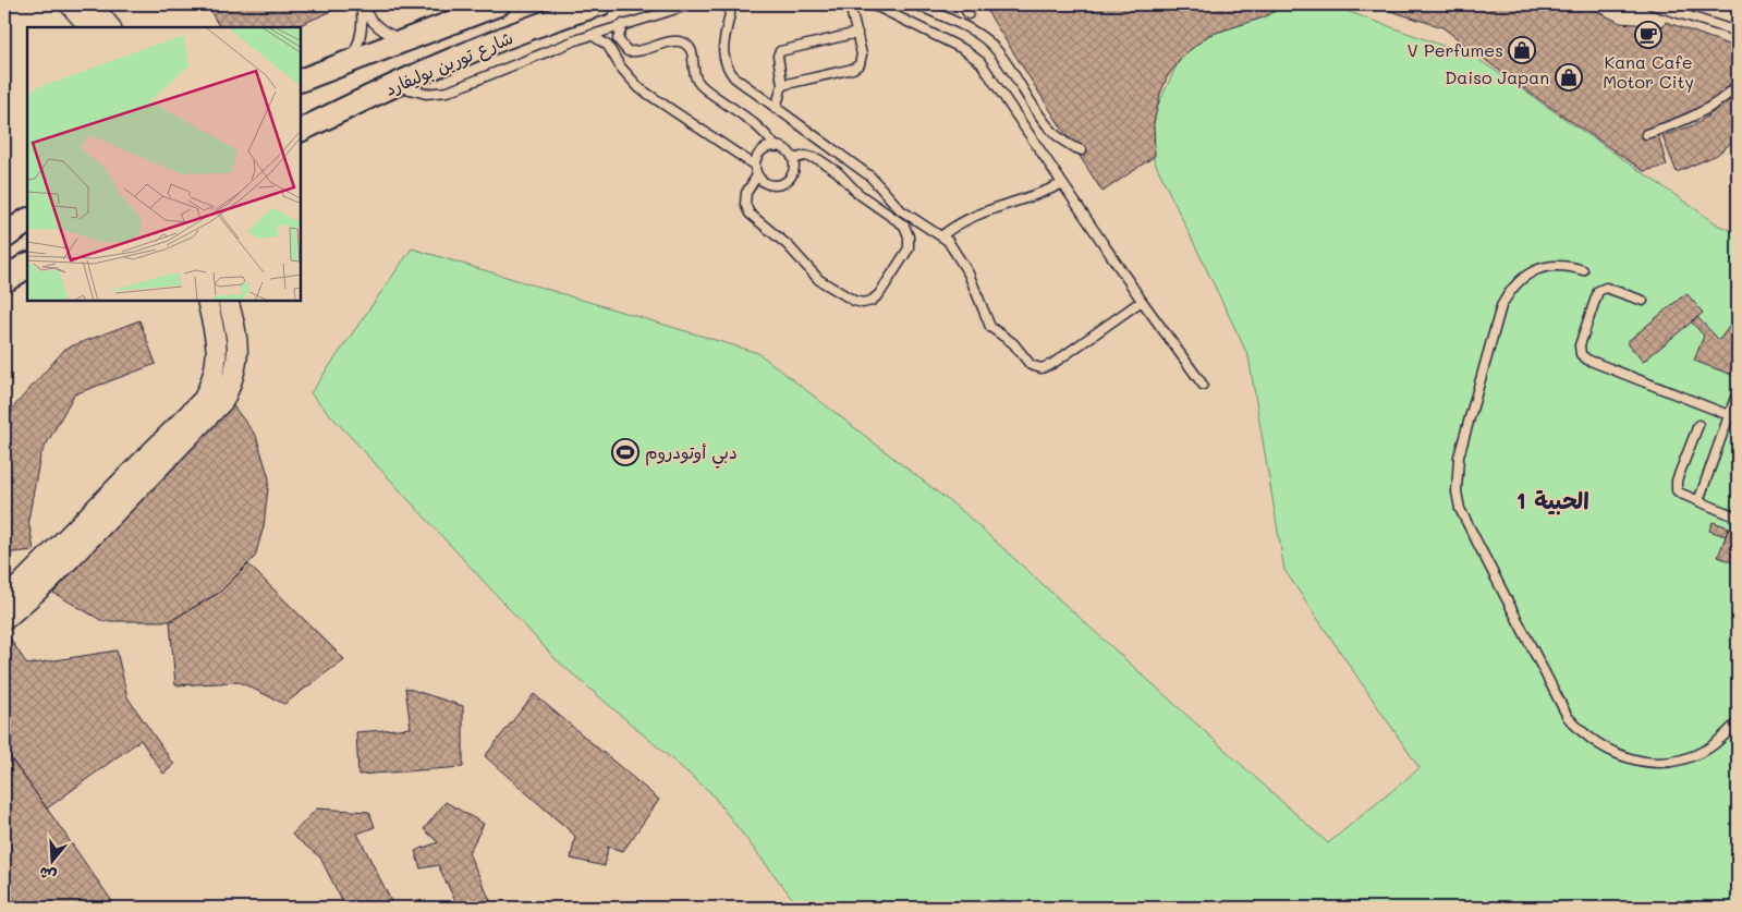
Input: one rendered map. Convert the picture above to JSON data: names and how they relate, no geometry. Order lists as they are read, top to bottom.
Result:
{
  "streets": {
    "main road": ["شارع تورين بوليفارد"]
  },
  "districts": ["الحبية 1"],
  "places": {
    "cafe": ["Kana Cafe Motor City"],
    "shop": ["V Perfumes", "Daiso Japan"],
    "sports": ["دبي أوتودروم"]
  },
  "north": "bottom"
}
